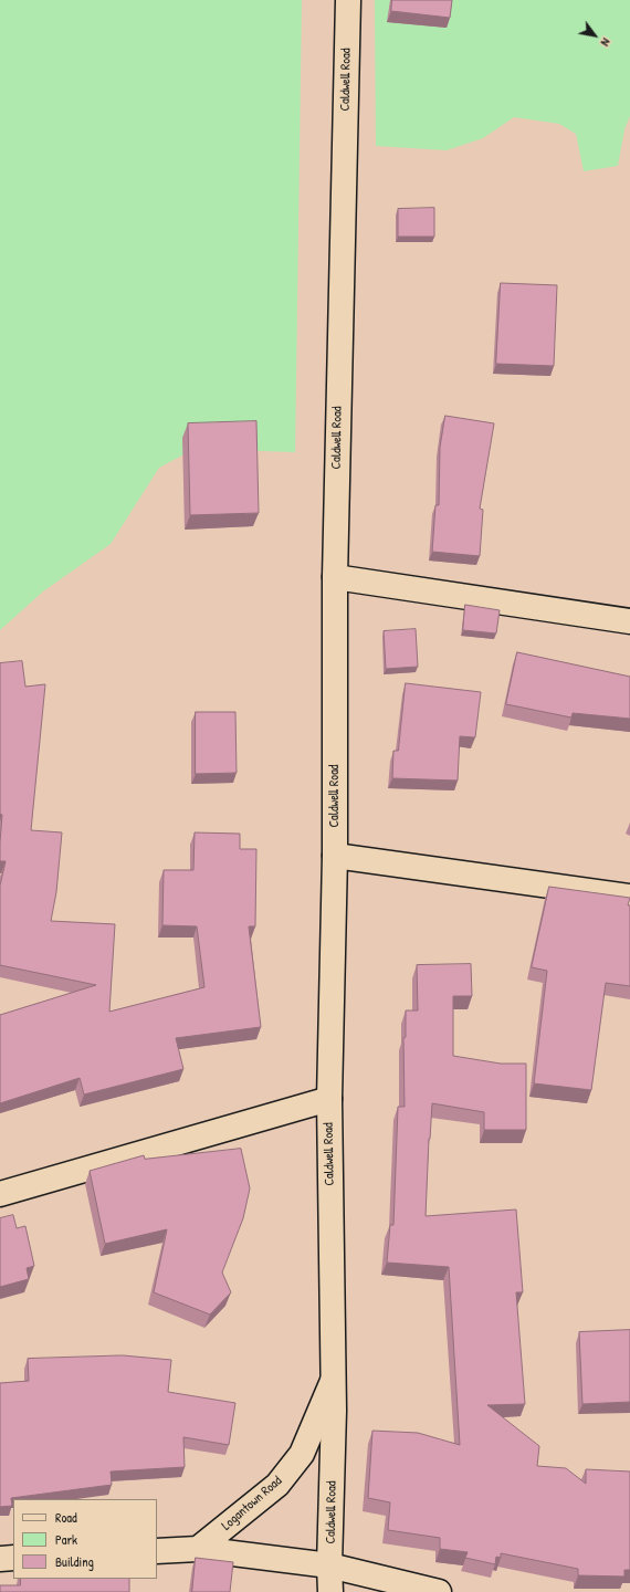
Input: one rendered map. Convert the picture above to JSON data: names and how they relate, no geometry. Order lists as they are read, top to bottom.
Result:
{
  "streets": {
    "main road": ["Caldwell Road", "Logantown Road"]
  },
  "crossings": [
    ["Caldwell Road", "Logantown Road"]
  ],
  "legend": ["Road", "Park", "Building"],
  "north": "bottom right"
}
